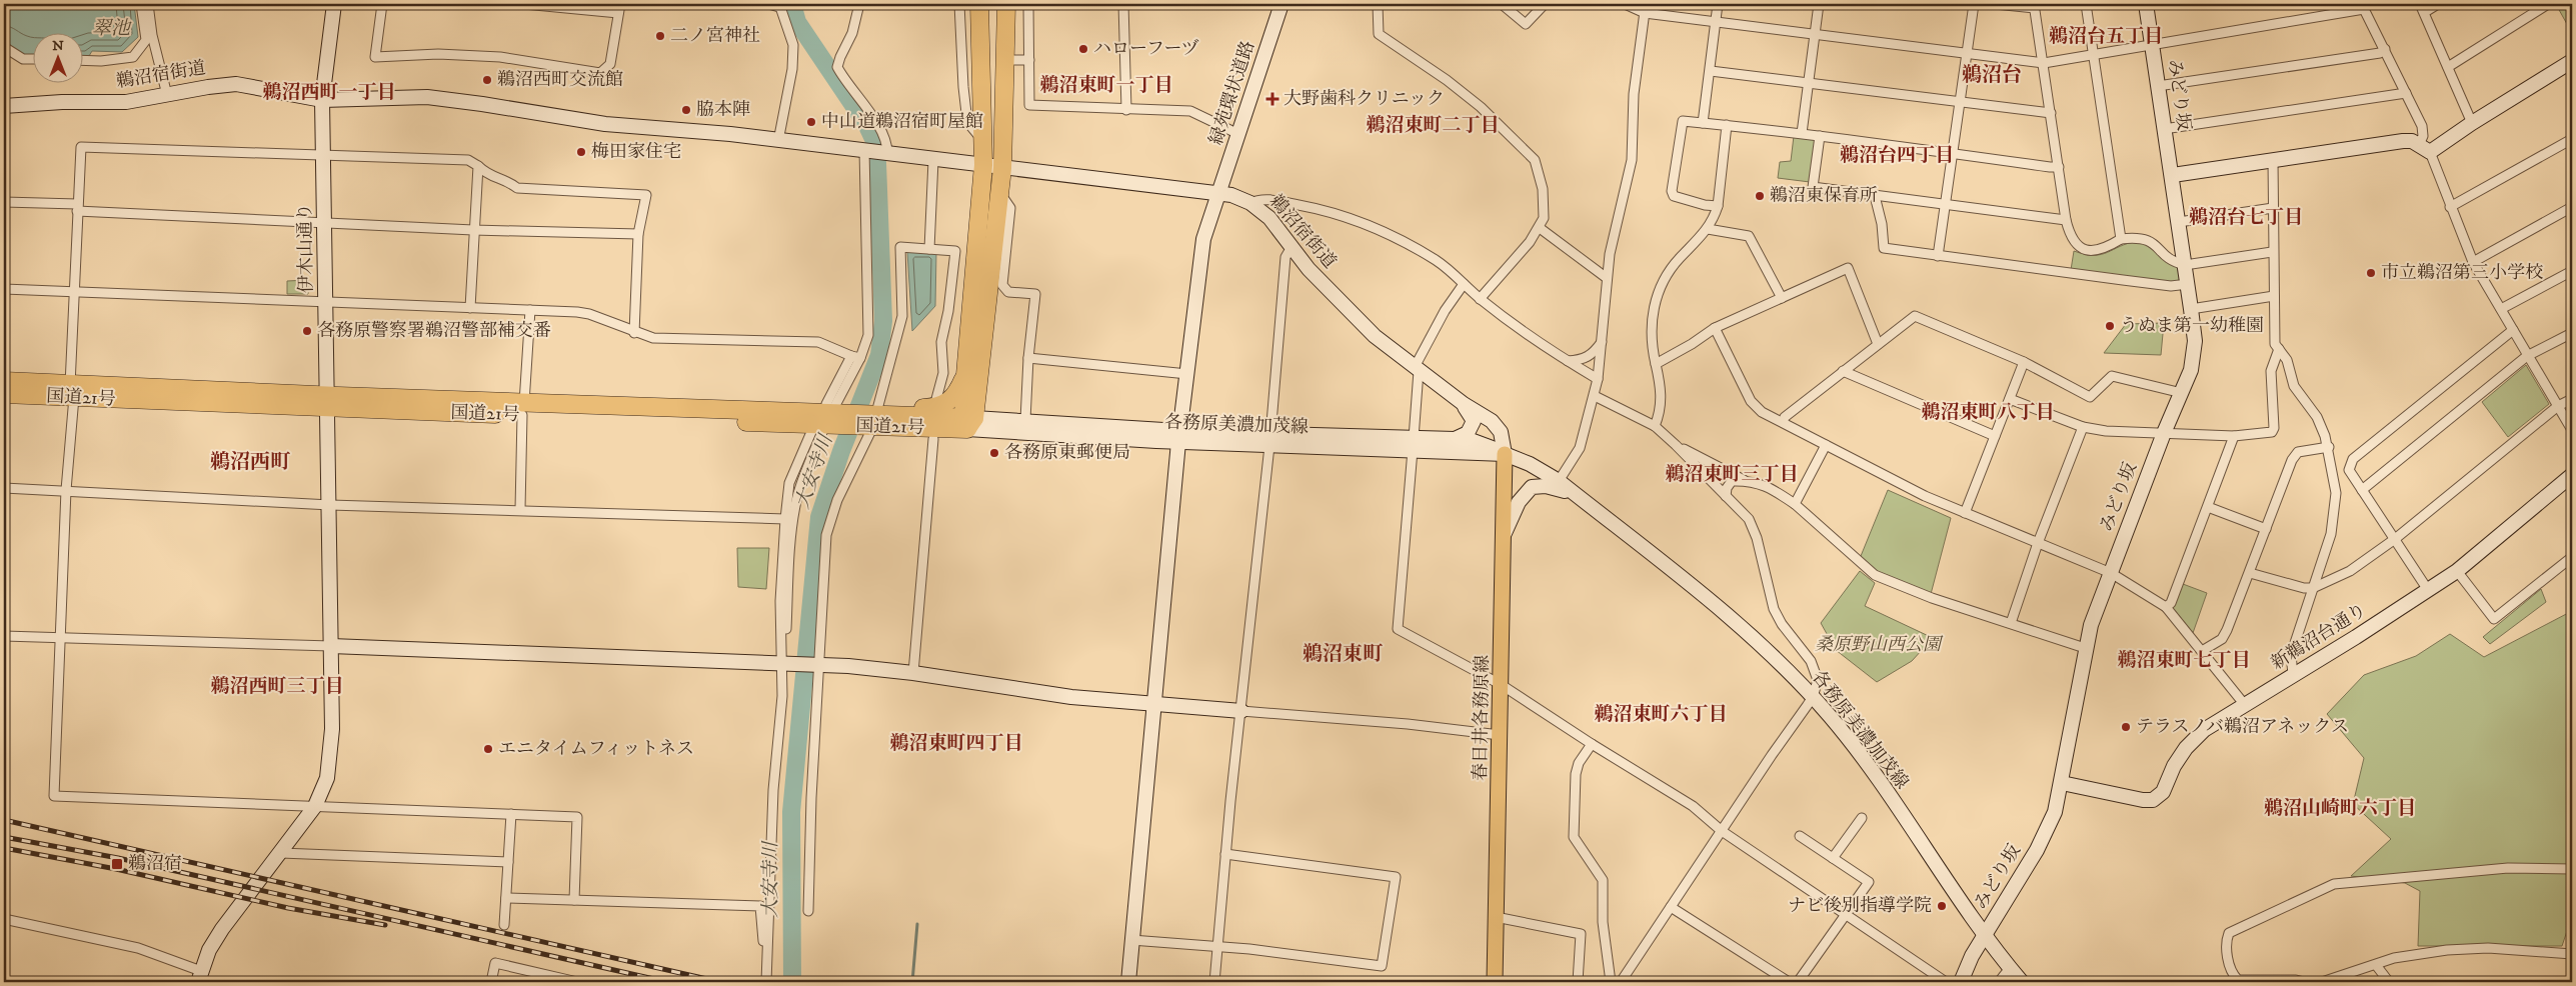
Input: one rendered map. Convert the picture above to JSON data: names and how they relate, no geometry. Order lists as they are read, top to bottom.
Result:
{
  "streets": {
    "highway": ["国道21号"],
    "main road": ["春日井各務原線"],
    "street": [
      "鵜沼宿街道",
      "緑苑環状道路",
      "みどり坂",
      "伊木山通り",
      "各務原美濃加茂線",
      "新鵜沼台通り"
    ]
  },
  "crossings": [
    ["鵜沼宿街道", "緑苑環状道路"],
    ["鵜沼宿街道", "伊木山通り"],
    ["鵜沼宿街道", "各務原美濃加茂線"],
    ["鵜沼宿街道", "春日井各務原線"],
    ["緑苑環状道路", "各務原美濃加茂線"],
    ["みどり坂", "各務原美濃加茂線"],
    ["みどり坂", "新鵜沼台通り"],
    ["伊木山通り", "国道21号"],
    ["国道21号", "各務原美濃加茂線"],
    ["各務原美濃加茂線", "春日井各務原線"]
  ],
  "districts": [
    "鵜沼台五丁目",
    "鵜沼台",
    "鵜沼東町一丁目",
    "鵜沼西町一丁目",
    "鵜沼東町二丁目",
    "鵜沼台四丁目",
    "鵜沼台七丁目",
    "鵜沼東町八丁目",
    "鵜沼西町",
    "鵜沼東町三丁目",
    "鵜沼東町",
    "鵜沼東町七丁目",
    "鵜沼西町三丁目",
    "鵜沼東町六丁目",
    "鵜沼東町四丁目",
    "鵜沼山崎町六丁目"
  ],
  "water": ["翠池", "大安寺川"],
  "parks": ["桑原野山西公園"],
  "places": {
    "other": [
      "二ノ宮神社",
      "ハローフーヅ",
      "鵜沼西町交流館",
      "脇本陣",
      "中山道鵜沼宿町屋館",
      "梅田家住宅",
      "鵜沼東保育所",
      "市立鵜沼第三小学校",
      "うぬま第一幼稚園",
      "各務原警察署鵜沼警部補交番",
      "各務原東郵便局",
      "テラスノバ鵜沼アネックス",
      "エニタイムフィットネス",
      "ナビ後別指導学院"
    ],
    "health": ["大野歯科クリニック"],
    "transit": ["鵜沼宿"]
  },
  "north": "top"
}
